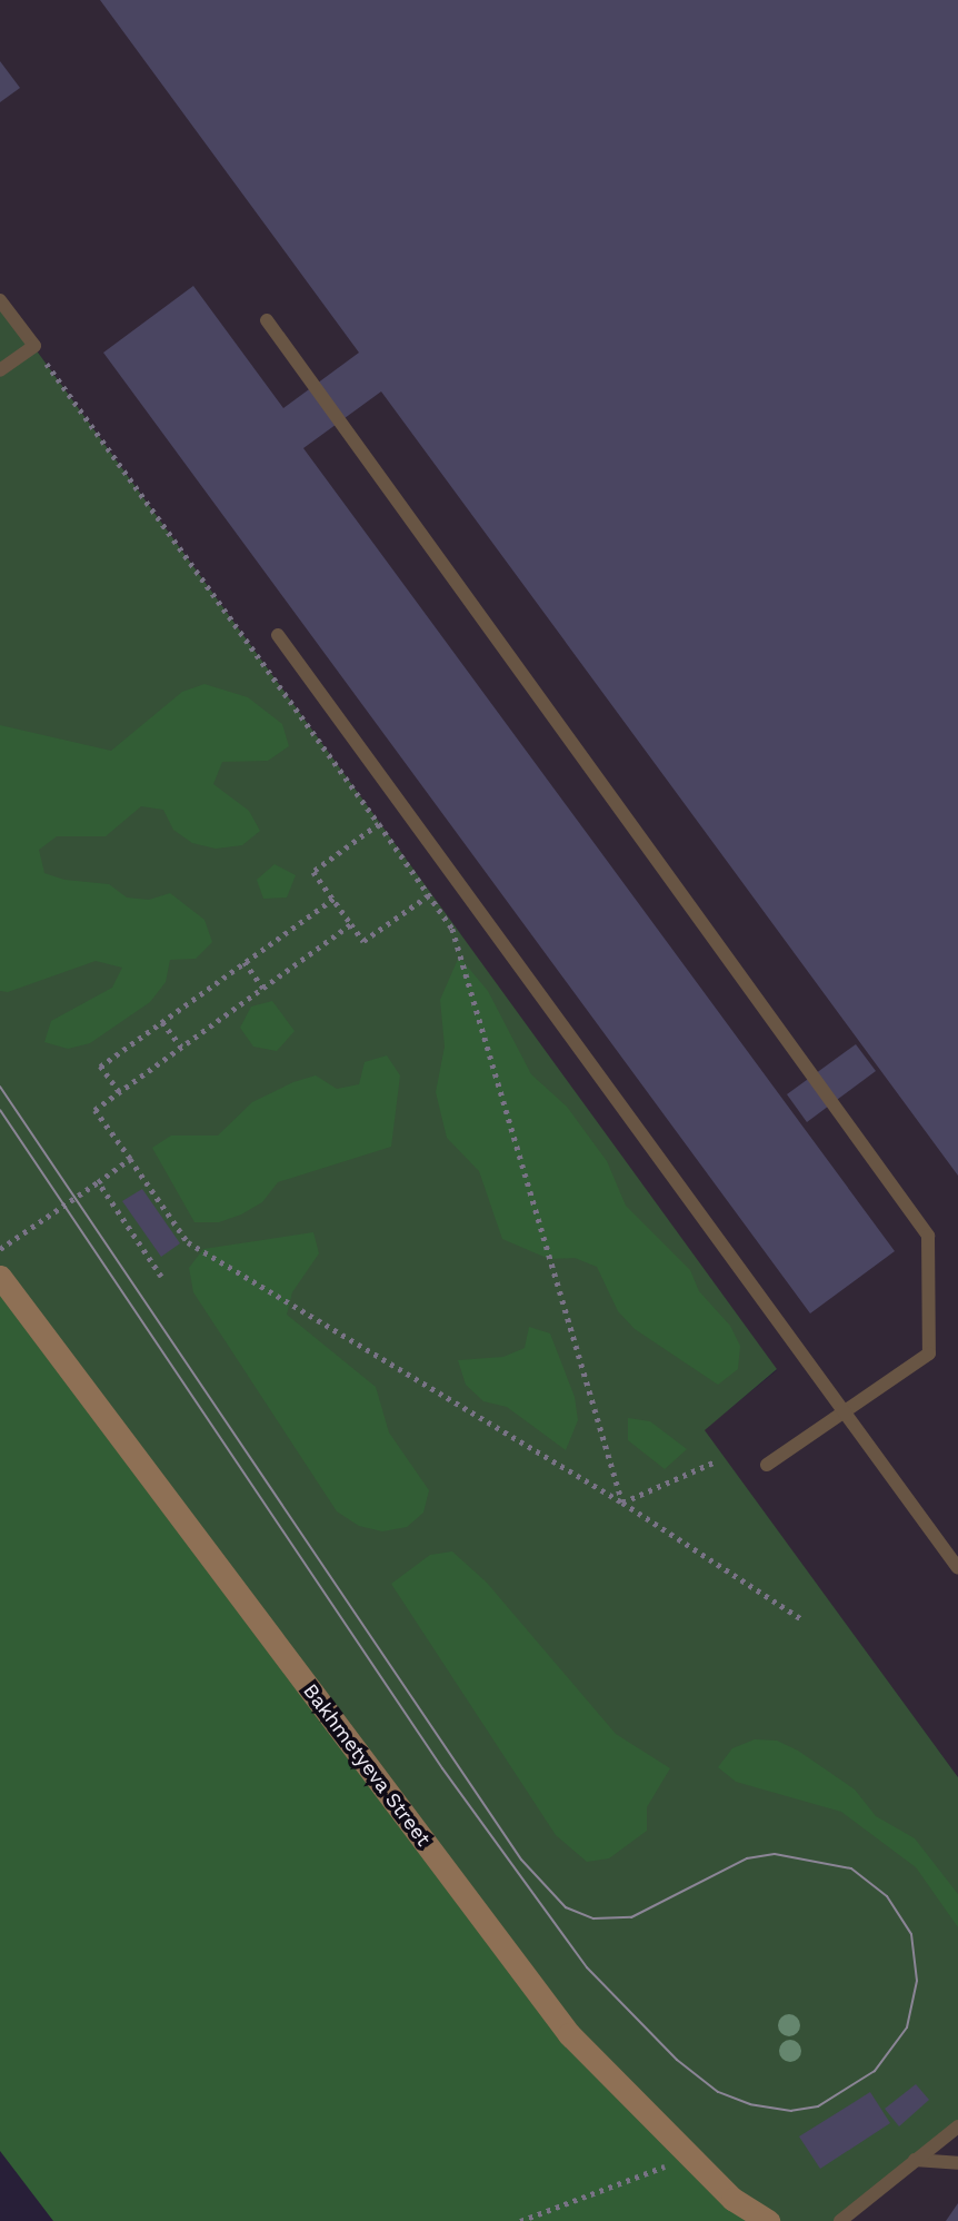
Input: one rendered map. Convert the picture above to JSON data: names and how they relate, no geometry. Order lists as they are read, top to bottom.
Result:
{
  "streets": {
    "main road": ["Bakhmetyeva Street"]
  }
}
